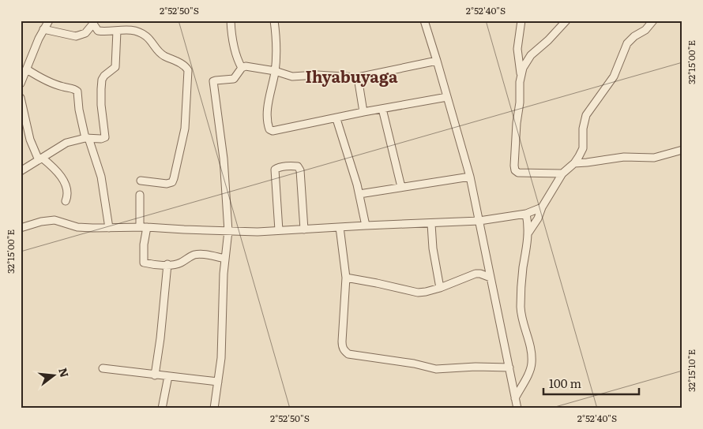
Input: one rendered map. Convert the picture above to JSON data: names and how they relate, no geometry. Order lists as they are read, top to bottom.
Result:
{
  "districts": ["Ihyabuyaga"],
  "scale_bar": "100 m",
  "north": "right",
  "coordinates": [
    "2°52'50\"S",
    "2°52'40\"S",
    "32°15'00\"E",
    "32°15'10\"E"
  ]
}
